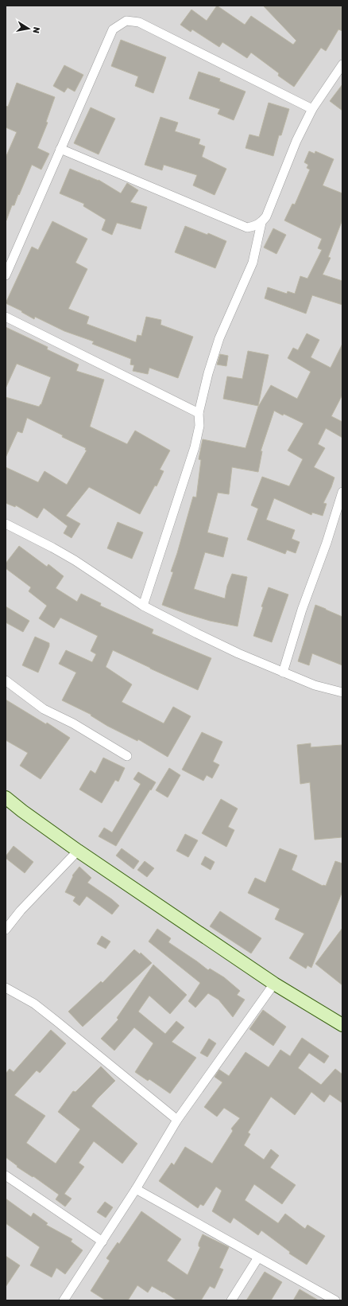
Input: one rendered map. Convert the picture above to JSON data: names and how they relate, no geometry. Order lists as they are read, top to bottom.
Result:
{
  "north": "right"
}
